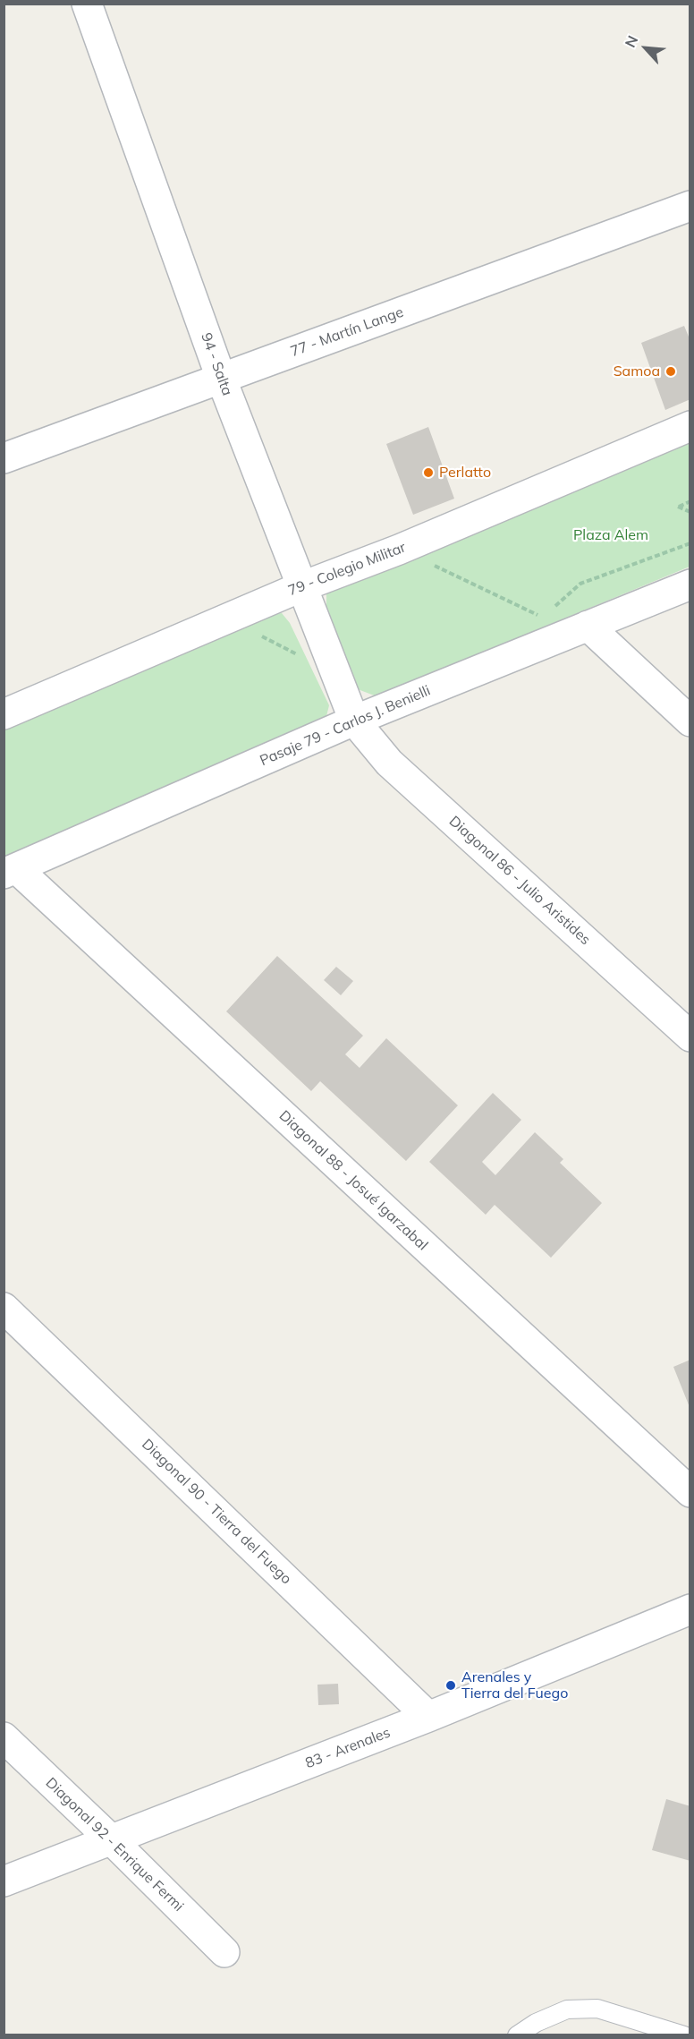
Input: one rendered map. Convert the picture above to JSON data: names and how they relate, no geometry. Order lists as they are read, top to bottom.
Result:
{
  "streets": {
    "street": [
      "77 - Martín Lange",
      "94 - Salta",
      "79 - Colegio Militar",
      "Pasaje 79 - Carlos J. Benielli",
      "Diagonal 86 - Julio Aristides",
      "Diagonal 88 - Josué Igarzabal",
      "Diagonal 90 - Tierra del Fuego",
      "83 - Arenales",
      "Diagonal 92 - Enrique Fermi"
    ]
  },
  "crossings": [
    ["77 - Martín Lange", "94 - Salta"],
    ["94 - Salta", "79 - Colegio Militar"],
    ["94 - Salta", "Pasaje 79 - Carlos J. Benielli"],
    ["94 - Salta", "Diagonal 86 - Julio Aristides"],
    ["Pasaje 79 - Carlos J. Benielli", "Diagonal 86 - Julio Aristides"],
    ["Pasaje 79 - Carlos J. Benielli", "Diagonal 88 - Josué Igarzabal"],
    ["Diagonal 90 - Tierra del Fuego", "83 - Arenales"],
    ["83 - Arenales", "Diagonal 92 - Enrique Fermi"]
  ],
  "parks": ["Plaza Alem"],
  "places": ["Samoa", "Perlatto", "Arenales y Tierra del Fuego"],
  "north": "top left"
}
